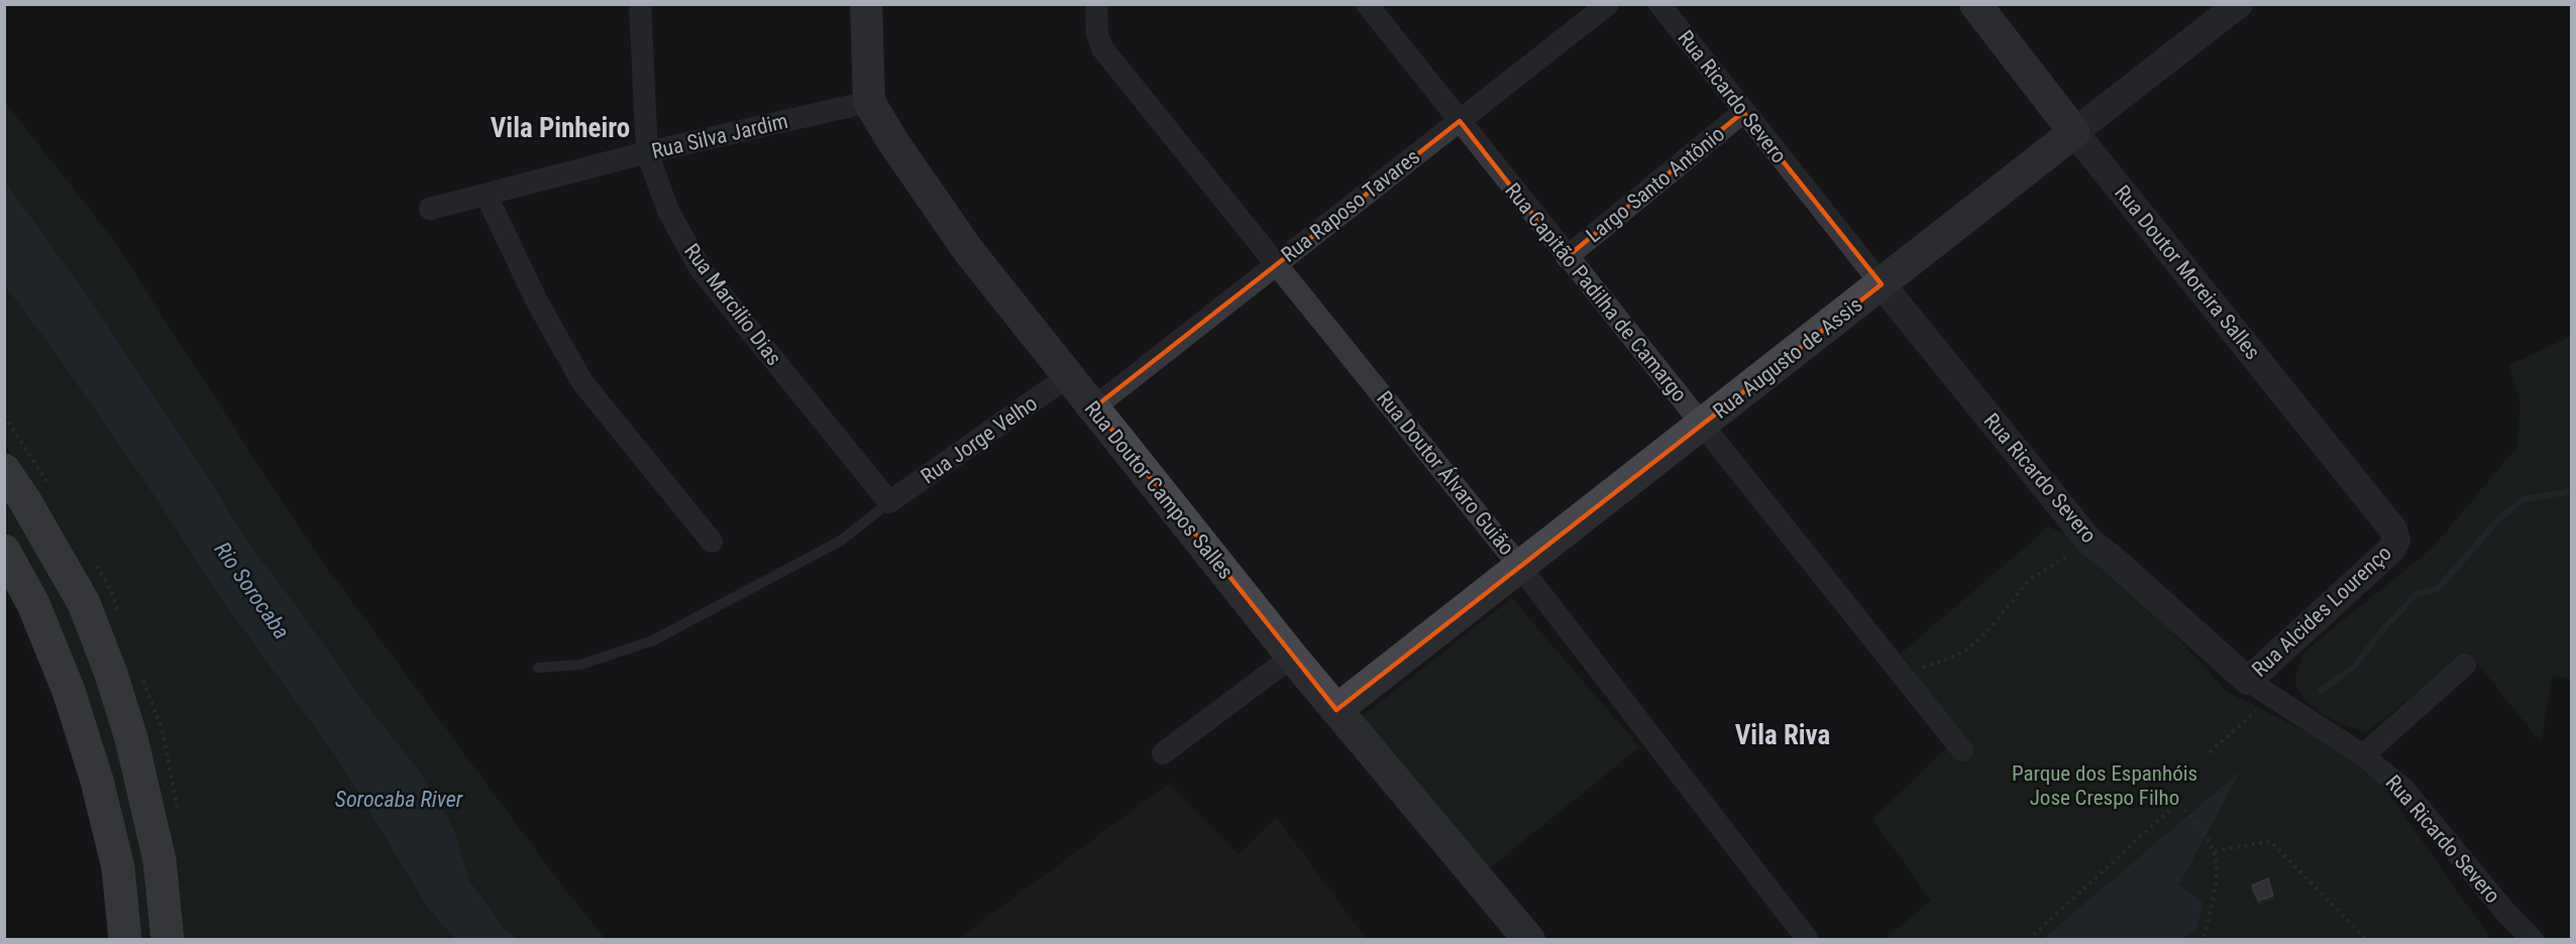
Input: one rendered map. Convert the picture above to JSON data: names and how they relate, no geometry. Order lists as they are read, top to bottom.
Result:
{
  "streets": {
    "main road": ["Rua Doutor Moreira Salles", "Rua Augusto de Assis", "Rua Doutor Campos Salles"],
    "street": [
      "Rua Ricardo Severo",
      "Rua Silva Jardim",
      "Largo Santo Antônio",
      "Rua Raposo Tavares",
      "Rua Capitão Padilha de Camargo",
      "Rua Marcilio Dias",
      "Rua Jorge Velho",
      "Rua Doutor Álvaro Guião",
      "Rua Alcides Lourenço"
    ]
  },
  "crossings": [
    ["Rua Ricardo Severo", "Largo Santo Antônio"],
    ["Rua Ricardo Severo", "Rua Augusto de Assis"],
    ["Rua Ricardo Severo", "Rua Alcides Lourenço"],
    ["Rua Silva Jardim", "Rua Marcilio Dias"],
    ["Rua Silva Jardim", "Rua Doutor Campos Salles"],
    ["Largo Santo Antônio", "Rua Capitão Padilha de Camargo"],
    ["Rua Raposo Tavares", "Rua Capitão Padilha de Camargo"],
    ["Rua Raposo Tavares", "Rua Doutor Álvaro Guião"],
    ["Rua Raposo Tavares", "Rua Doutor Campos Salles"],
    ["Rua Doutor Moreira Salles", "Rua Augusto de Assis"],
    ["Rua Doutor Moreira Salles", "Rua Alcides Lourenço"],
    ["Rua Capitão Padilha de Camargo", "Rua Augusto de Assis"],
    ["Rua Marcilio Dias", "Rua Jorge Velho"],
    ["Rua Augusto de Assis", "Rua Doutor Álvaro Guião"],
    ["Rua Augusto de Assis", "Rua Doutor Campos Salles"],
    ["Rua Jorge Velho", "Rua Doutor Campos Salles"]
  ],
  "districts": ["Vila Pinheiro", "Vila Riva"],
  "water": ["Rio Sorocaba", "Sorocaba River"],
  "parks": ["Parque dos Espanhóis Jose Crespo Filho"]
}
